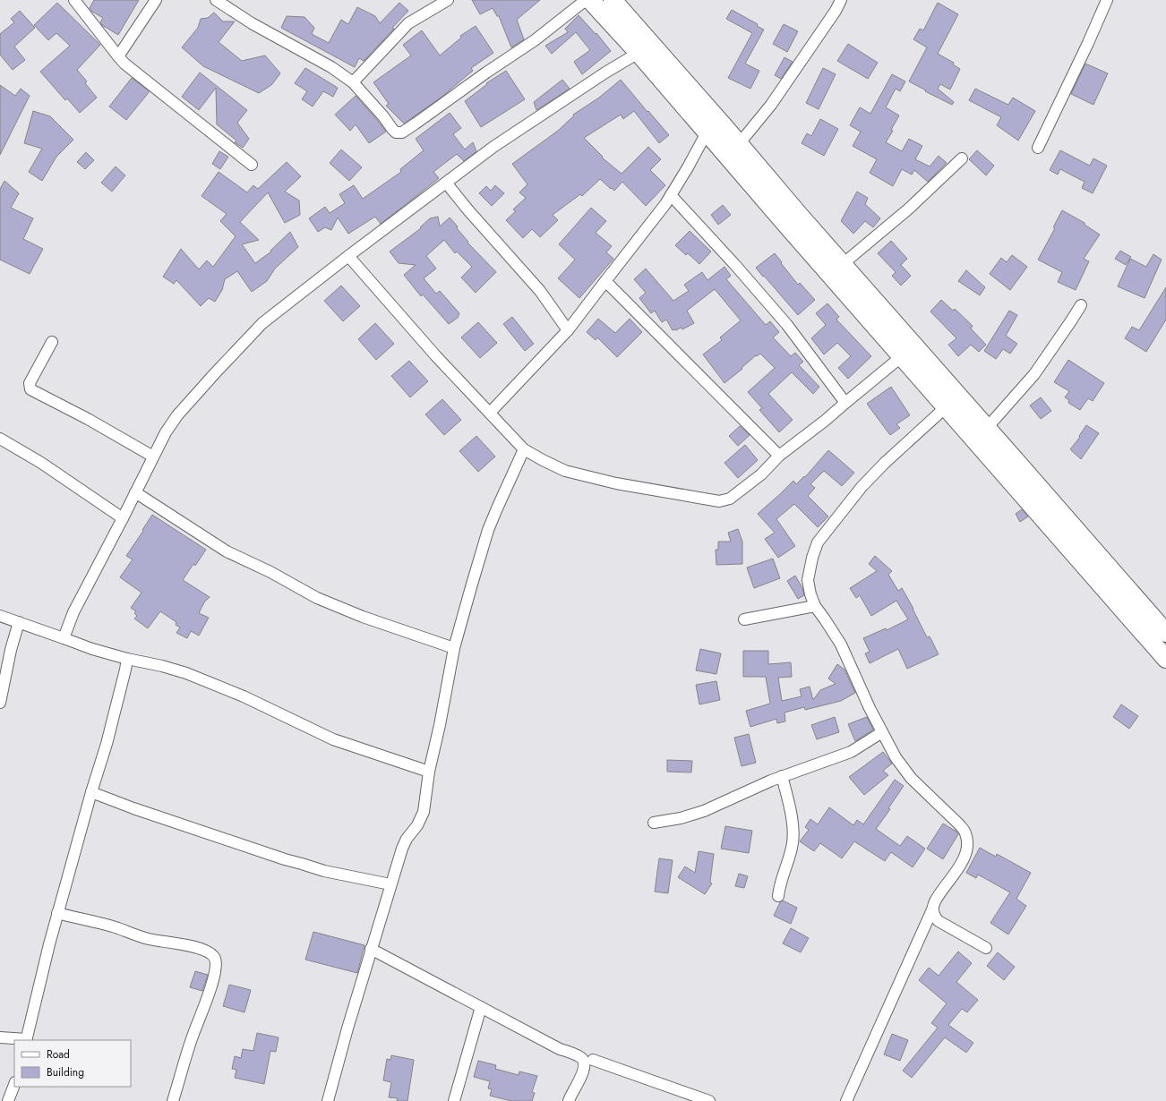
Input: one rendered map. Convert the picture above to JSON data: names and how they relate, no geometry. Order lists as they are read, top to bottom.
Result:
{
  "legend": ["Road", "Building"]
}
